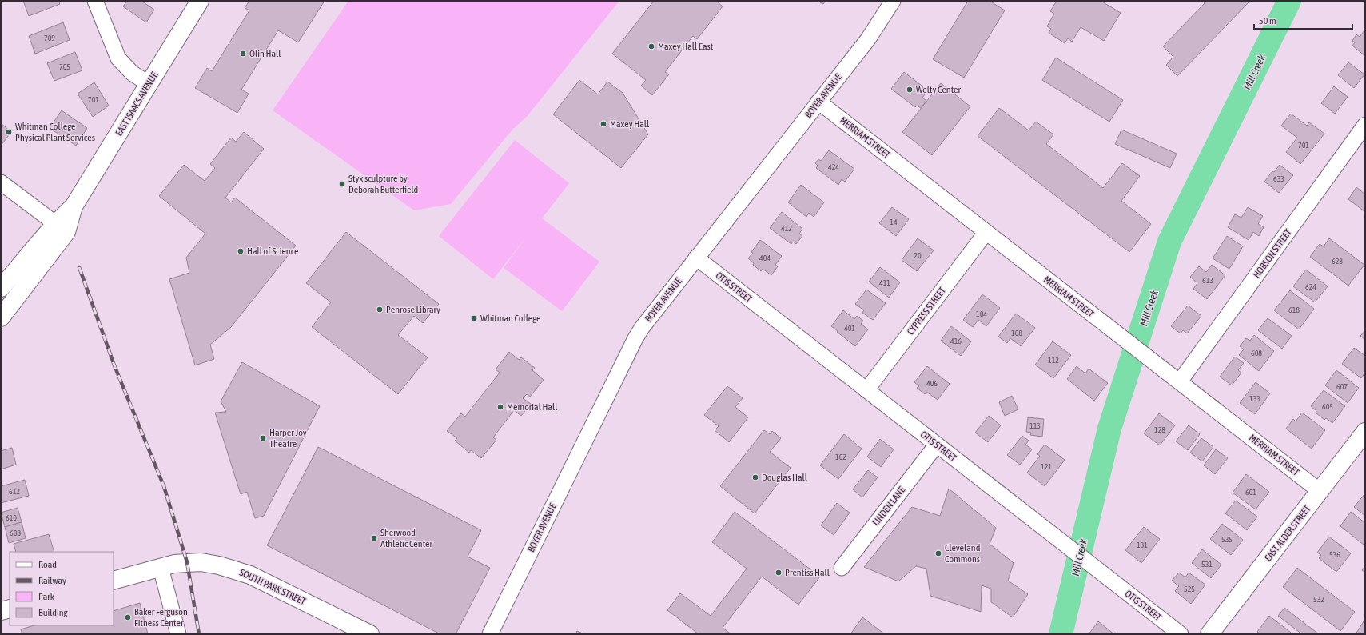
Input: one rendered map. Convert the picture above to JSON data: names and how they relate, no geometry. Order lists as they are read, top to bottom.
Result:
{
  "streets": {
    "main road": ["EAST ISAACS AVENUE", "EAST ALDER STREET", "SOUTH PARK STREET"],
    "street": [
      "BOYER AVENUE",
      "MERRIAM STREET",
      "HOBSON STREET",
      "OTIS STREET",
      "CYPRESS STREET",
      "LINDEN LANE"
    ]
  },
  "crossings": [
    ["BOYER AVENUE", "MERRIAM STREET"],
    ["BOYER AVENUE", "OTIS STREET"],
    ["MERRIAM STREET", "HOBSON STREET"],
    ["MERRIAM STREET", "CYPRESS STREET"],
    ["MERRIAM STREET", "EAST ALDER STREET"],
    ["OTIS STREET", "CYPRESS STREET"],
    ["OTIS STREET", "LINDEN LANE"]
  ],
  "water": ["Mill Creek"],
  "places": [
    "Maxey Hall East",
    "Olin Hall",
    "Welty Center",
    "Maxey Hall",
    "Whitman College Physical Plant Services",
    "Styx sculpture by Deborah Butterfield",
    "Hall of Science",
    "Penrose Library",
    "Whitman College",
    "Memorial Hall",
    "Harper Joy Theatre",
    "Douglas Hall",
    "Sherwood Athletic Center",
    "Cleveland Commons",
    "Prentiss Hall",
    "Baker Ferguson Fitness Center"
  ],
  "house_numbers": [
    "709",
    "705",
    "701",
    "701",
    "424",
    "633",
    "14",
    "412",
    "20",
    "404",
    "628",
    "613",
    "411",
    "624",
    "618",
    "104",
    "401",
    "108",
    "416",
    "608",
    "112",
    "406",
    "607",
    "133",
    "605",
    "113",
    "128",
    "102",
    "121",
    "612",
    "601",
    "610",
    "608",
    "535",
    "131",
    "536",
    "531",
    "525",
    "532"
  ],
  "legend": [
    "Road",
    "Railway",
    "Park",
    "Building"
  ],
  "scale_bar": "50 m"
}
